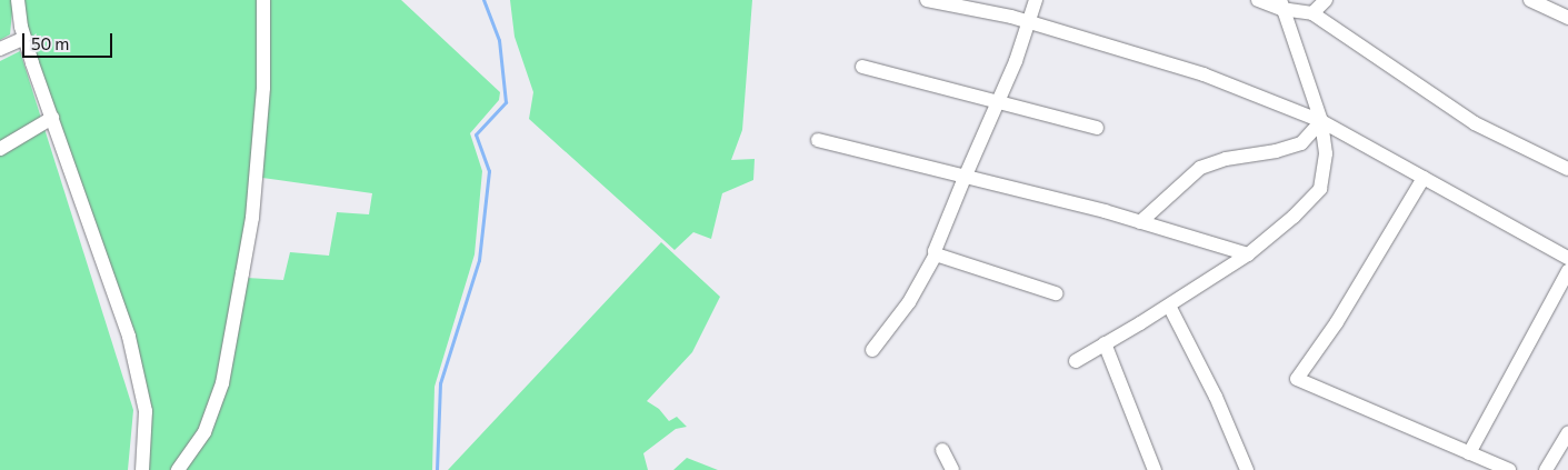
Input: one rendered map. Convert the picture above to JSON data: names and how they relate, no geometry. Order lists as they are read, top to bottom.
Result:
{
  "scale_bar": "50 m"
}
